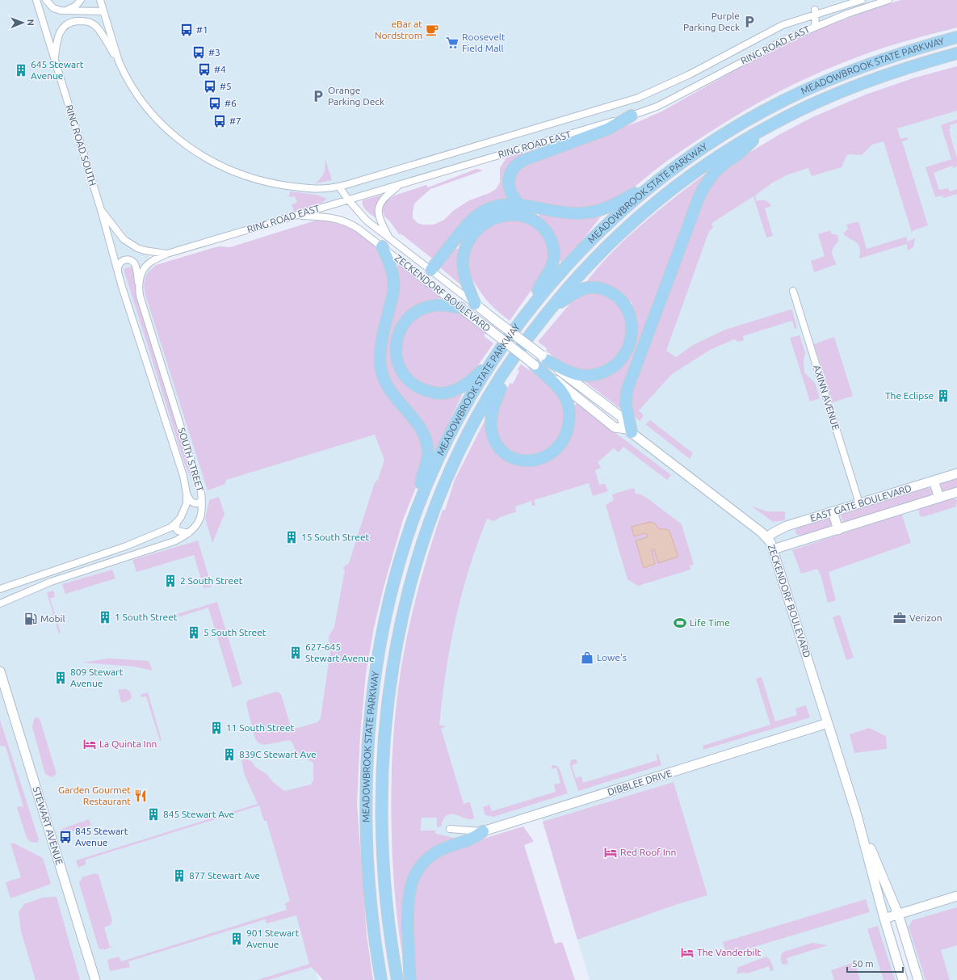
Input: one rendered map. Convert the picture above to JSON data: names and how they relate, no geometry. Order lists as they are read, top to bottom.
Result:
{
  "streets": {
    "highway": ["MEADOWBROOK STATE PARKWAY"],
    "main road": [
      "ZECKENDORF BOULEVARD",
      "EAST GATE BOULEVARD",
      "DIBBLEE DRIVE",
      "STEWART AVENUE"
    ],
    "street": [
      "RING ROAD EAST",
      "RING ROAD SOUTH",
      "AXINN AVENUE",
      "SOUTH STREET"
    ]
  },
  "crossings": [
    ["RING ROAD EAST", "RING ROAD SOUTH"],
    ["RING ROAD EAST", "ZECKENDORF BOULEVARD"],
    ["RING ROAD SOUTH", "SOUTH STREET"],
    ["ZECKENDORF BOULEVARD", "EAST GATE BOULEVARD"],
    ["ZECKENDORF BOULEVARD", "DIBBLEE DRIVE"],
    ["AXINN AVENUE", "EAST GATE BOULEVARD"]
  ],
  "places": {
    "parking": ["Purple Parking Deck", "Orange Parking Deck"],
    "bus stop": [
      "#1",
      "#3",
      "#4",
      "#5",
      "#6",
      "#7",
      "845 Stewart Avenue"
    ],
    "cafe": ["eBar at Nordstrom"],
    "supermarket": ["Roosevelt Field Mall"],
    "building": [
      "645 Stewart Avenue",
      "The Eclipse",
      "15 South Street",
      "2 South Street",
      "1 South Street",
      "5 South Street",
      "627-645 Stewart Avenue",
      "809 Stewart Avenue",
      "11 South Street",
      "839C Stewart Ave",
      "845 Stewart Ave",
      "877 Stewart Ave",
      "901 Stewart Avenue"
    ],
    "office": ["Verizon"],
    "fuel station": ["Mobil"],
    "sports": ["Life Time"],
    "shop": ["Lowe's"],
    "hotel": ["La Quinta Inn", "Red Roof Inn", "The Vanderbilt"],
    "restaurant": ["Garden Gourmet Restaurant"]
  },
  "scale_bar": "50 m",
  "north": "right"
}
